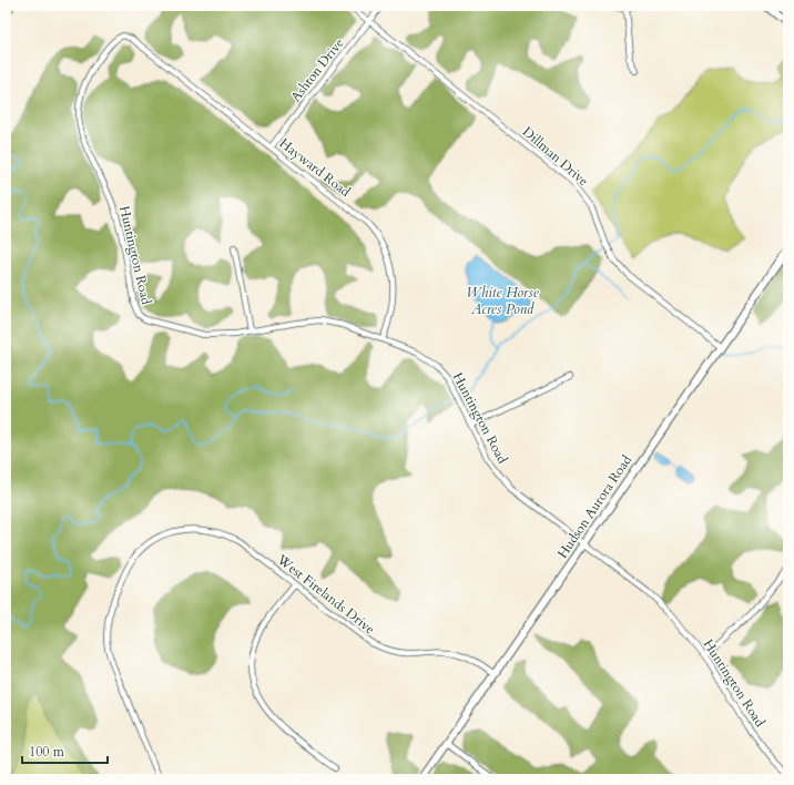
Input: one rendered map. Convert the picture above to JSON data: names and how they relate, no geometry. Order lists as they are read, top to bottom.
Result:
{
  "streets": {
    "street": [
      "Ashton Drive",
      "Dillman Drive",
      "Hayward Road",
      "Huntington Road",
      "Hudson Aurora Road",
      "West Firelands Drive"
    ]
  },
  "crossings": [
    ["Ashton Drive", "Dillman Drive"],
    ["Ashton Drive", "Hayward Road"],
    ["Dillman Drive", "Hudson Aurora Road"],
    ["Hayward Road", "Huntington Road"],
    ["Huntington Road", "Hudson Aurora Road"],
    ["Hudson Aurora Road", "West Firelands Drive"]
  ],
  "water": ["White Horse Acres Pond"],
  "scale_bar": "100 m"
}
